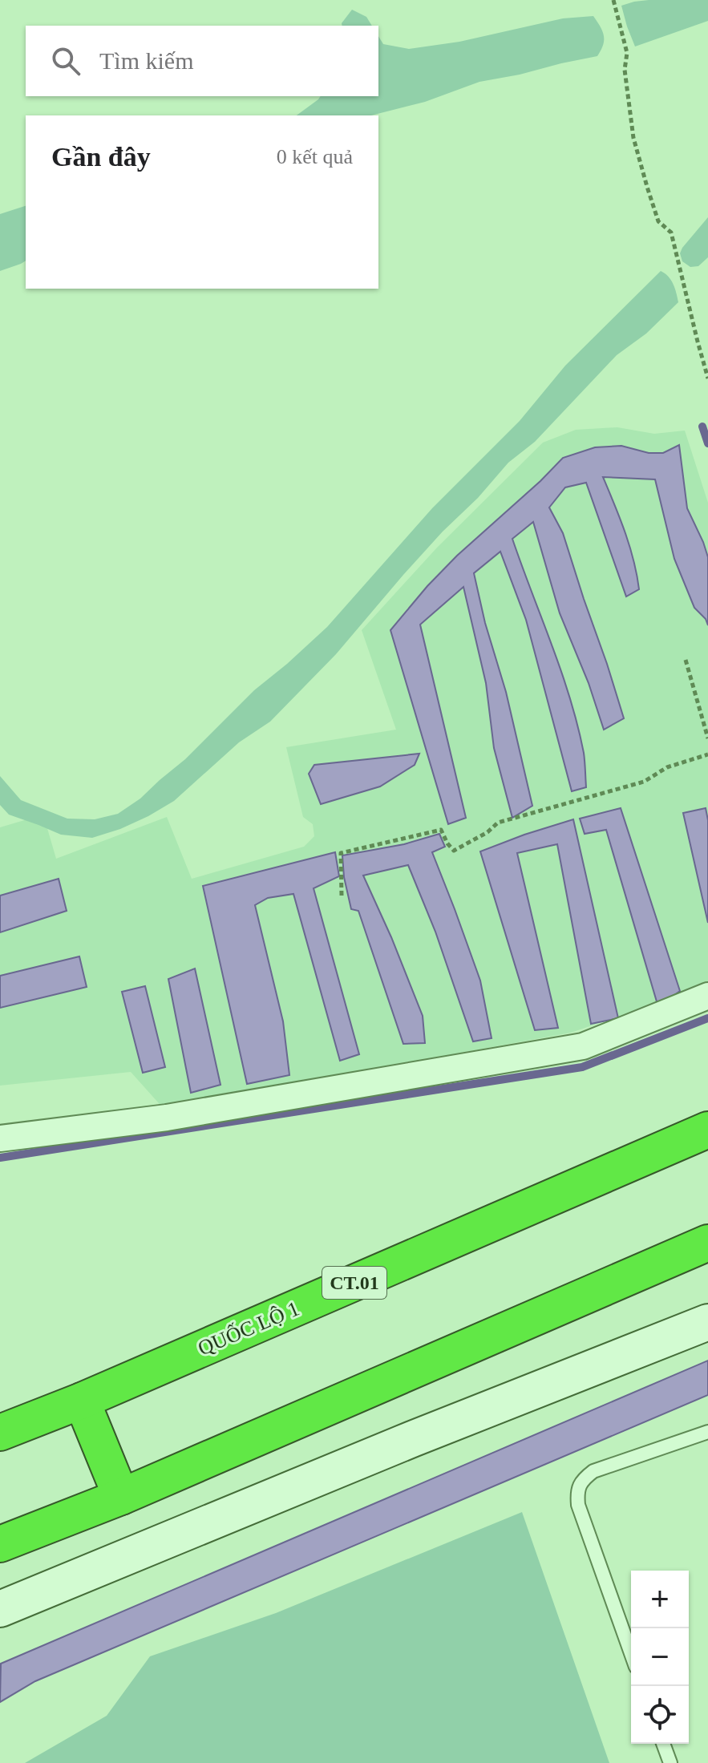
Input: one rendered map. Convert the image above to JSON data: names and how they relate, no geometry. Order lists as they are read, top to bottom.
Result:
{
  "streets": {
    "highway": ["CT.01", "QUỐC LỘ 1"]
  },
  "page": {
    "search": "Tìm kiếm",
    "heading": ["Gần đây", "0 kết quả"],
    "map_buttons": ["+", "−"]
  }
}
